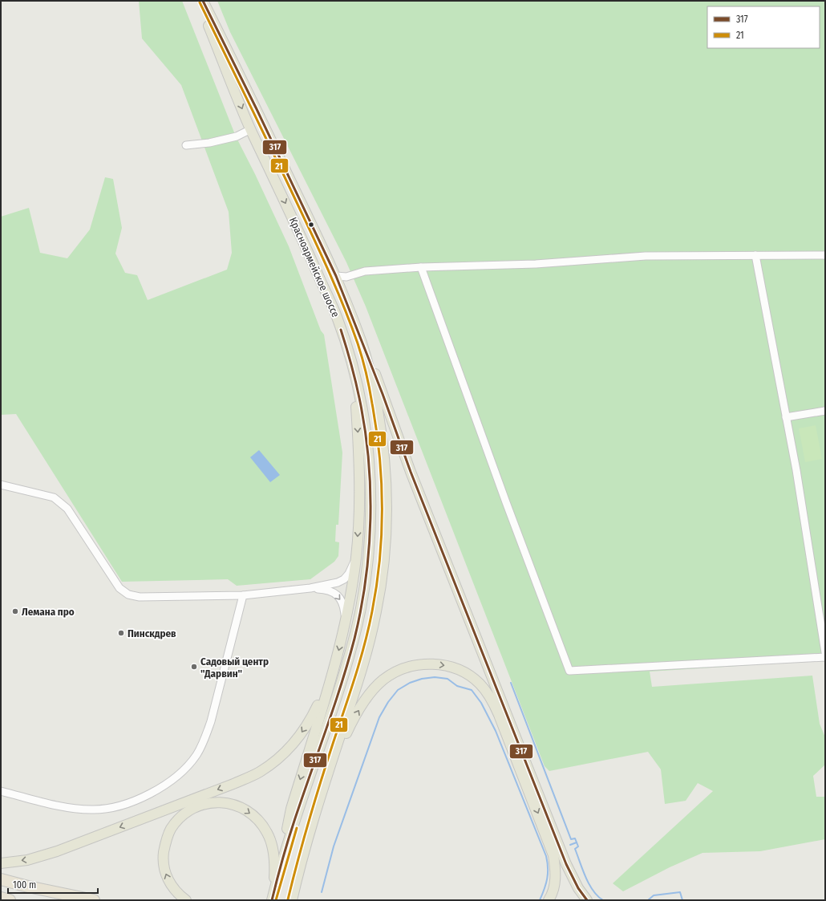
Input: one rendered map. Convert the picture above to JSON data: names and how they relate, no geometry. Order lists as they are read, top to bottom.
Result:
{
  "streets": {
    "main road": ["Красноармейское шоссе"]
  },
  "places": ["Лемана про", "Пинскдрев", "Садовый центр \"Дарвин\""],
  "lines": ["transit line 317", "transit line 21"],
  "legend": ["317", "21"],
  "scale_bar": "100 m"
}
